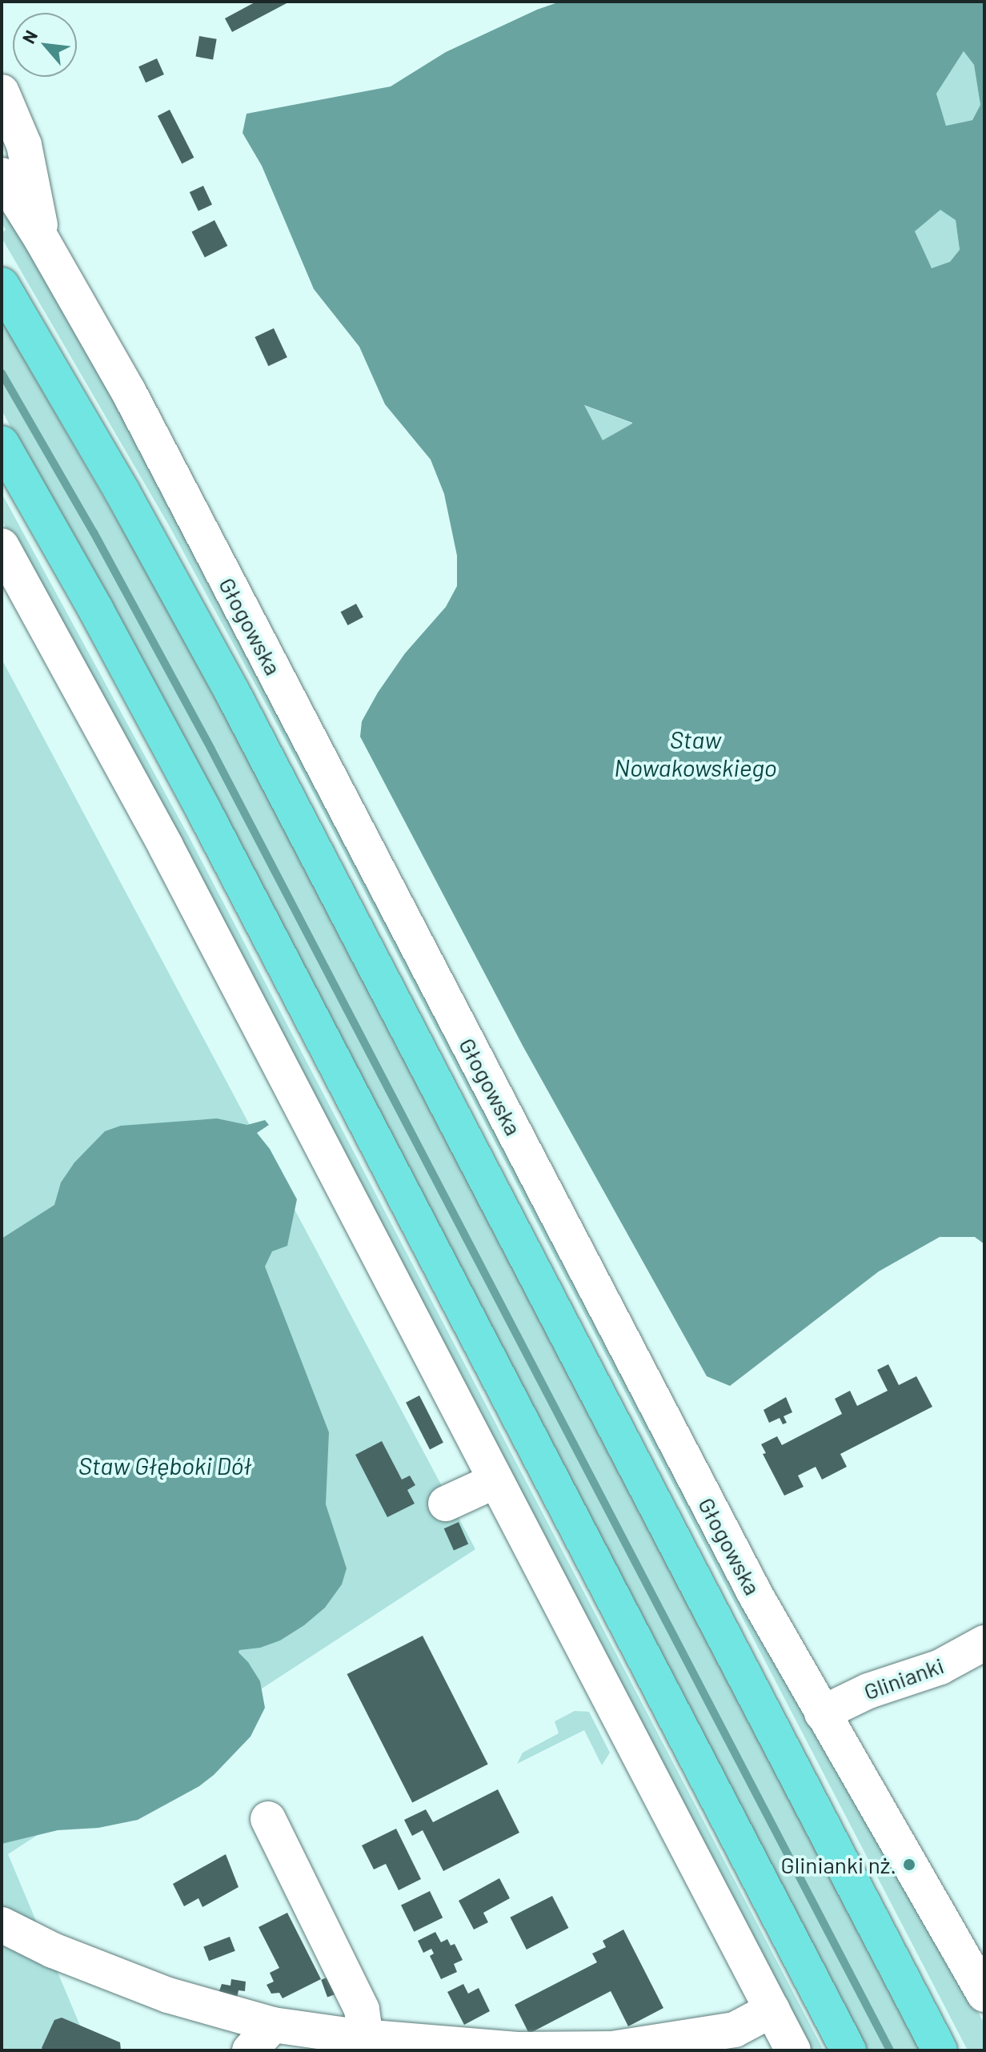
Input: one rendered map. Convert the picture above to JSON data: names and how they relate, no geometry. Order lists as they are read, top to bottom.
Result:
{
  "streets": {
    "main road": ["Głogowska"],
    "street": ["Glinianki"]
  },
  "crossings": [
    ["Głogowska", "Glinianki"]
  ],
  "water": ["Staw Nowakowskiego", "Staw Głęboki Dół"],
  "places": ["Glinianki nż."],
  "north": "top left"
}
